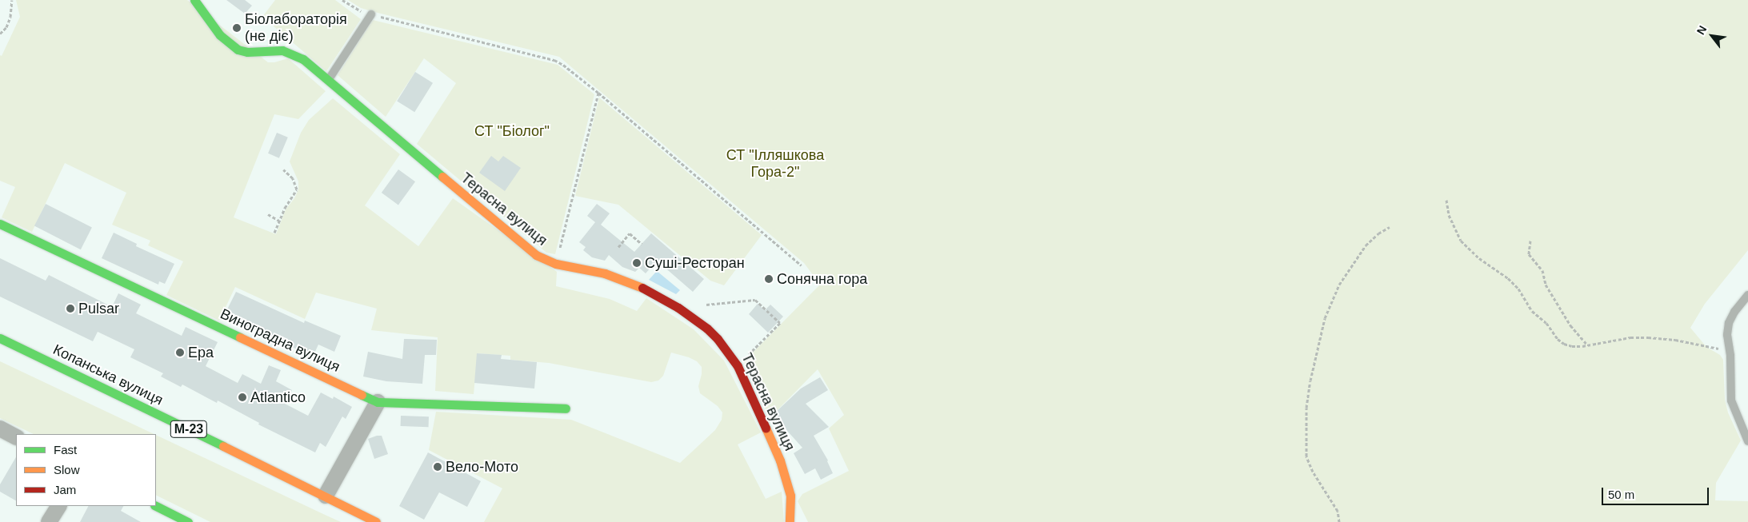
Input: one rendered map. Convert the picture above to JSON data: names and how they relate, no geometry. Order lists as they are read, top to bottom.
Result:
{
  "streets": {
    "main road": [
      "Терасна вулиця",
      "Виноградна вулиця",
      "Копанська вулиця",
      "М-23"
    ]
  },
  "parks": ["СТ \"Біолог\"", "СТ \"Ілляшкова Гора-2\""],
  "places": [
    "Біолабораторія (не діє)",
    "Суші-Ресторан",
    "Сонячна гора",
    "Pulsar",
    "Ера",
    "Atlantico",
    "Вело-Мото"
  ],
  "legend": ["Fast", "Slow", "Jam"],
  "scale_bar": "50 m",
  "north": "top left"
}
